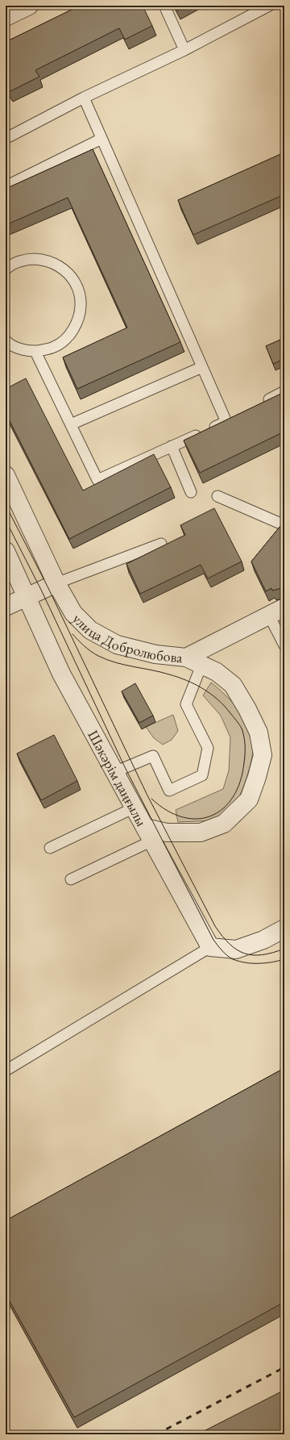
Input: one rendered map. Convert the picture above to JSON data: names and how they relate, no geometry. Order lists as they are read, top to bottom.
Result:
{
  "streets": {
    "street": ["улица Добролюбова", "Шәкәрім даңғылы"]
  },
  "crossings": [
    ["улица Добролюбова", "Шәкәрім даңғылы"]
  ]
}
